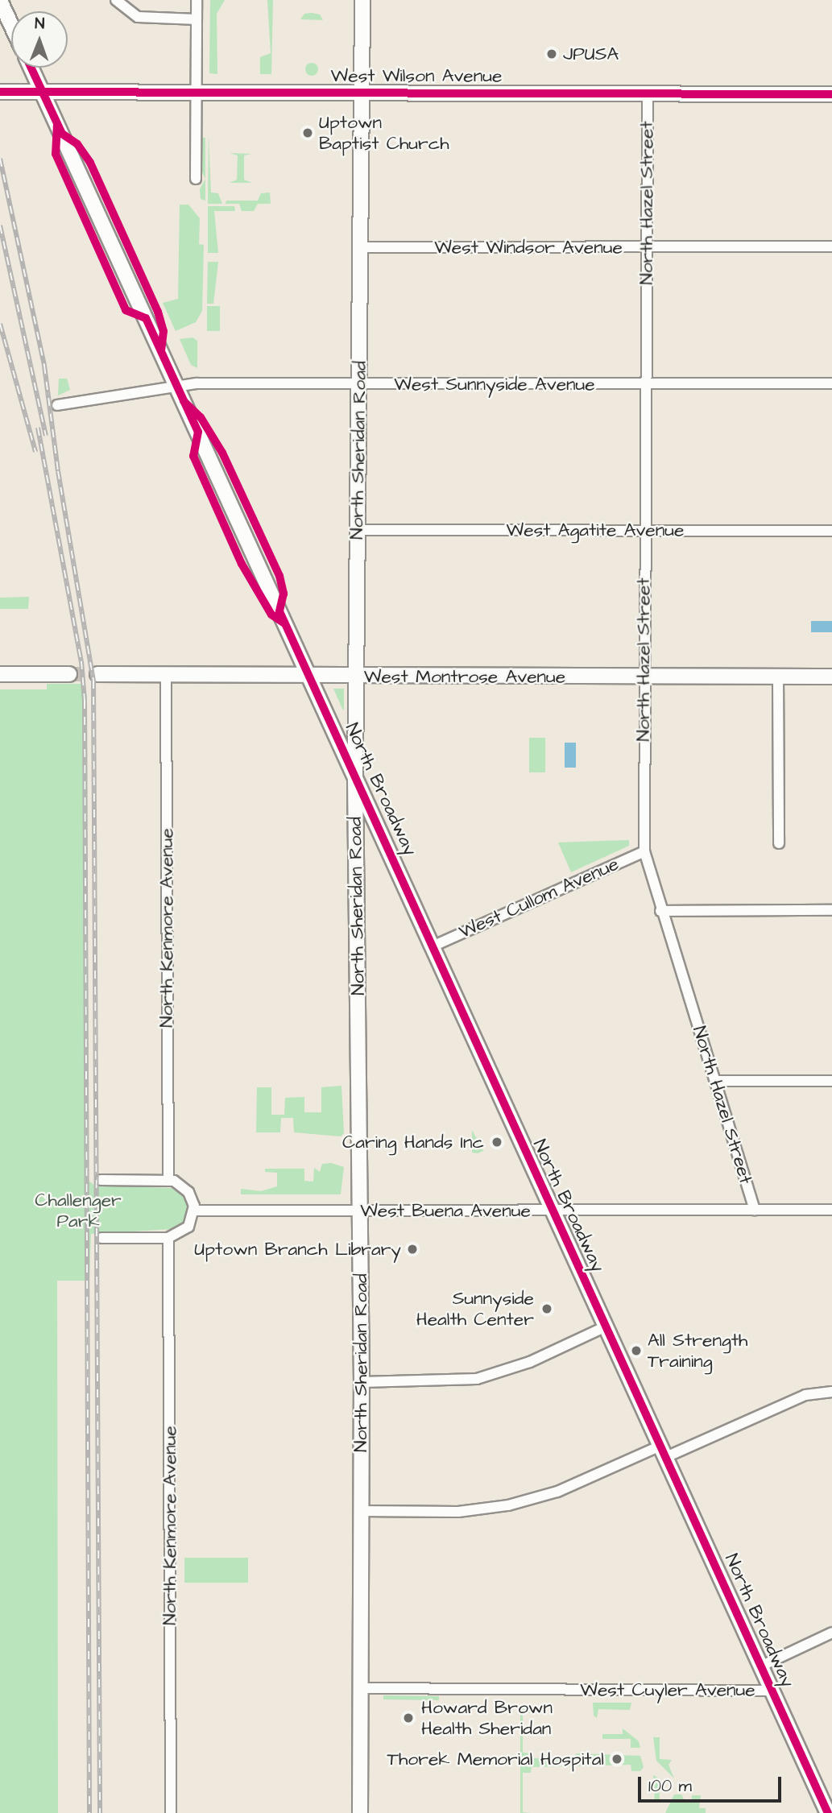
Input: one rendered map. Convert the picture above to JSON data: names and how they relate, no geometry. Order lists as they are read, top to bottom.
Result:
{
  "streets": {
    "main road": [
      "West Wilson Avenue",
      "North Sheridan Road",
      "West Montrose Avenue",
      "North Broadway"
    ],
    "street": [
      "North Hazel Street",
      "West Windsor Avenue",
      "West Sunnyside Avenue",
      "West Agatite Avenue",
      "West Cullom Avenue",
      "North Kenmore Avenue",
      "West Buena Avenue",
      "West Cuyler Avenue"
    ]
  },
  "crossings": [
    ["West Wilson Avenue", "North Hazel Street"],
    ["West Wilson Avenue", "North Sheridan Road"],
    ["West Wilson Avenue", "North Broadway"],
    ["North Hazel Street", "West Windsor Avenue"],
    ["North Hazel Street", "West Sunnyside Avenue"],
    ["North Hazel Street", "West Agatite Avenue"],
    ["North Hazel Street", "West Montrose Avenue"],
    ["North Hazel Street", "West Cullom Avenue"],
    ["North Hazel Street", "West Buena Avenue"],
    ["West Windsor Avenue", "North Sheridan Road"],
    ["West Sunnyside Avenue", "North Sheridan Road"],
    ["West Sunnyside Avenue", "North Broadway"],
    ["North Sheridan Road", "West Agatite Avenue"],
    ["North Sheridan Road", "West Montrose Avenue"],
    ["North Sheridan Road", "North Broadway"],
    ["North Sheridan Road", "West Buena Avenue"],
    ["North Sheridan Road", "West Cuyler Avenue"],
    ["West Montrose Avenue", "North Broadway"],
    ["West Montrose Avenue", "North Kenmore Avenue"],
    ["North Broadway", "West Cullom Avenue"],
    ["North Broadway", "West Buena Avenue"],
    ["North Broadway", "West Cuyler Avenue"]
  ],
  "parks": ["Challenger Park"],
  "places": [
    "JPUSA",
    "Uptown Baptist Church",
    "Caring Hands Inc",
    "Uptown Branch Library",
    "Sunnyside Health Center",
    "All Strength Training",
    "Howard Brown Health Sheridan",
    "Thorek Memorial Hospital"
  ],
  "scale_bar": "100 m",
  "north": "top"
}
